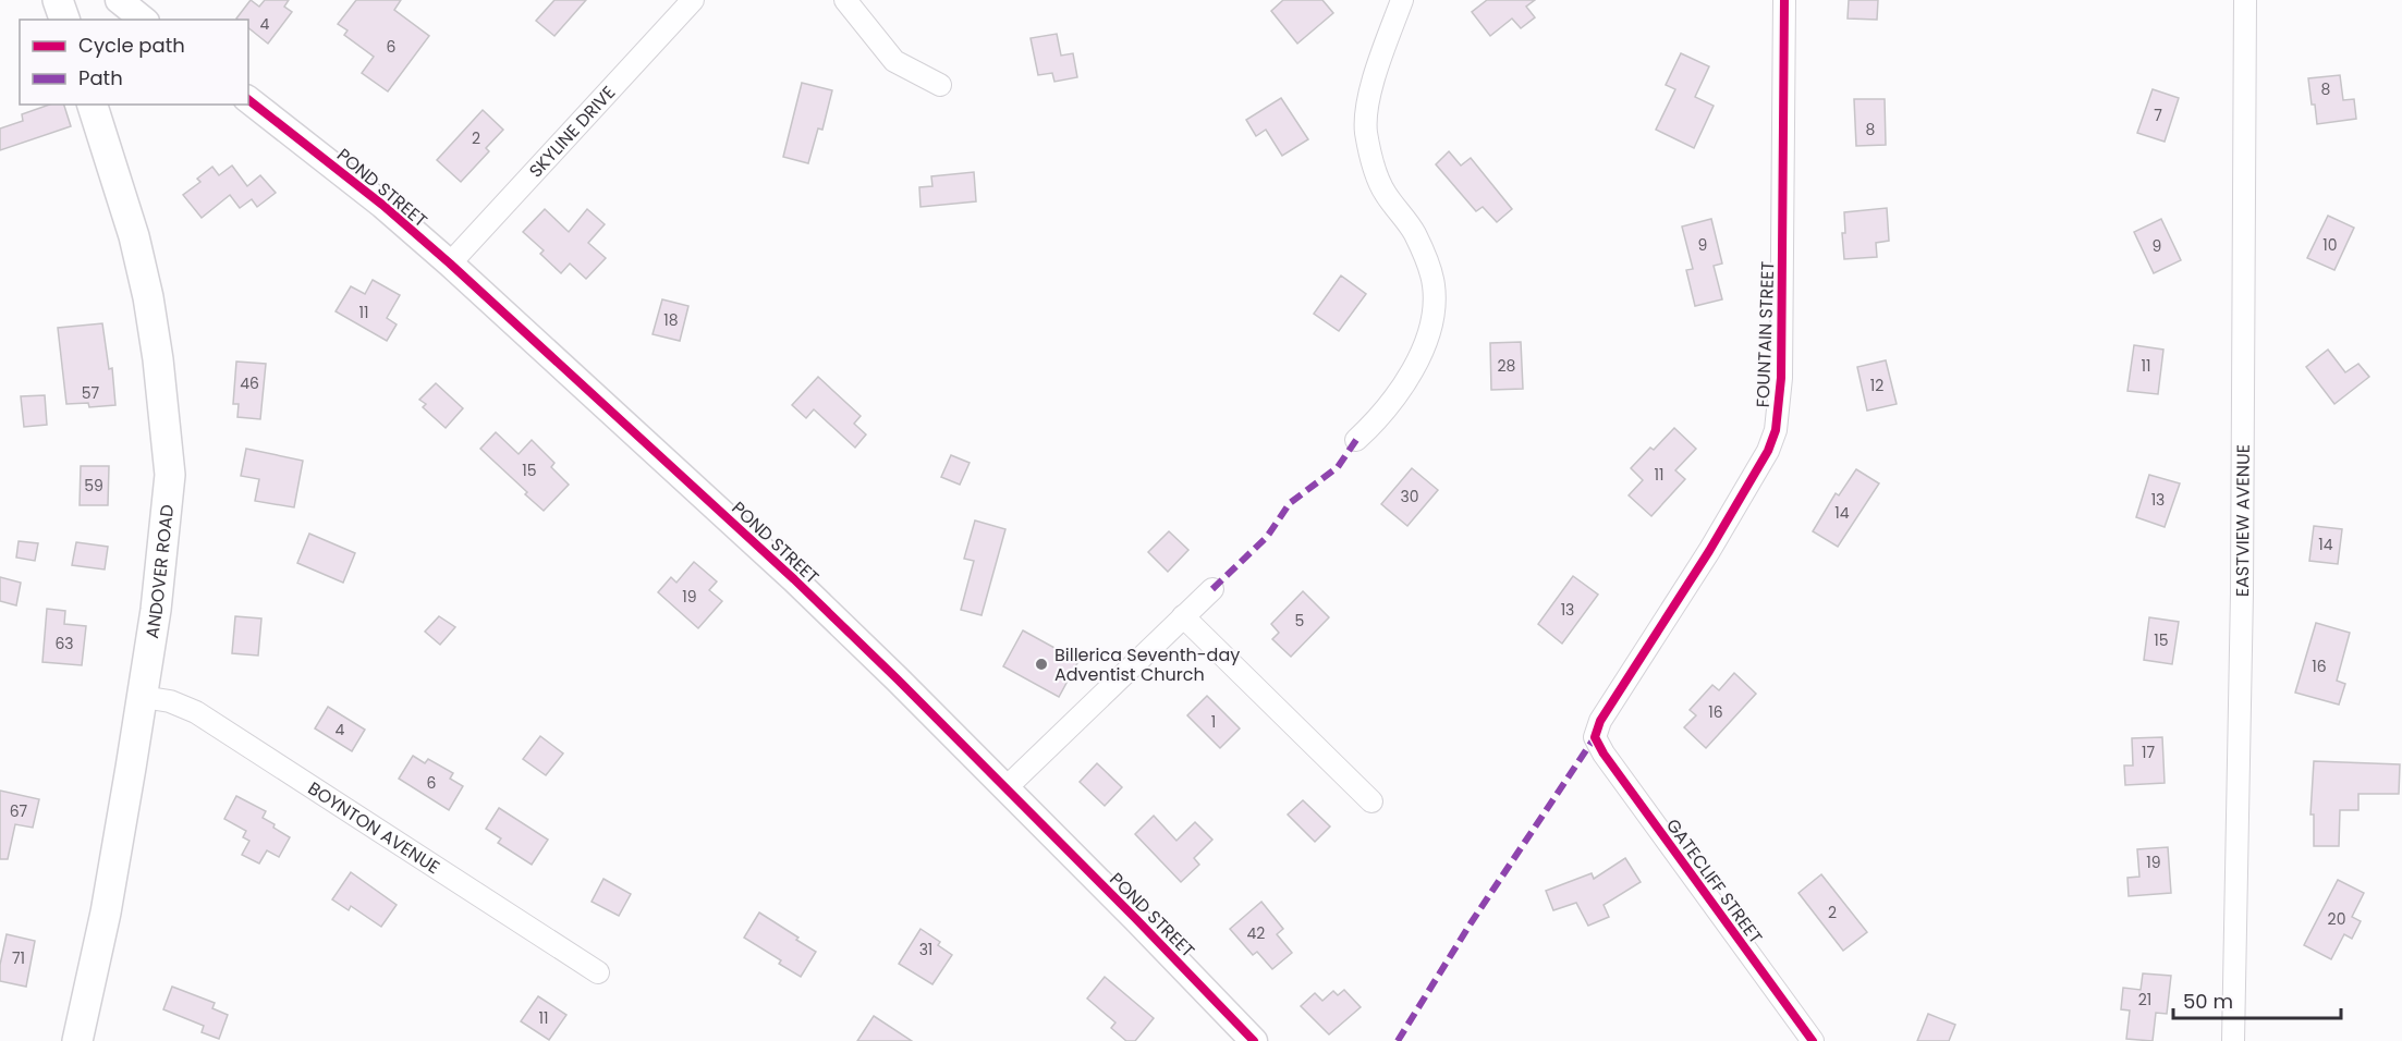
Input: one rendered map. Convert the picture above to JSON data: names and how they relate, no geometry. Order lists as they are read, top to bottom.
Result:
{
  "streets": {
    "main road": ["ANDOVER ROAD"],
    "street": [
      "SKYLINE DRIVE",
      "POND STREET",
      "FOUNTAIN STREET",
      "EASTVIEW AVENUE",
      "BOYNTON AVENUE",
      "GATECLIFF STREET"
    ]
  },
  "crossings": [
    ["SKYLINE DRIVE", "POND STREET"],
    ["FOUNTAIN STREET", "GATECLIFF STREET"],
    ["ANDOVER ROAD", "BOYNTON AVENUE"]
  ],
  "places": ["Billerica Seventh-day Adventist Church"],
  "house_numbers": [
    "4",
    "6",
    "8",
    "7",
    "8",
    "2",
    "9",
    "10",
    "9",
    "11",
    "18",
    "28",
    "11",
    "46",
    "12",
    "57",
    "15",
    "11",
    "59",
    "30",
    "13",
    "14",
    "14",
    "19",
    "13",
    "5",
    "15",
    "63",
    "16",
    "16",
    "1",
    "4",
    "17",
    "6",
    "67",
    "19",
    "2",
    "20",
    "42",
    "31",
    "71",
    "21",
    "11"
  ],
  "legend": ["Cycle path", "Path"],
  "scale_bar": "50 m"
}
